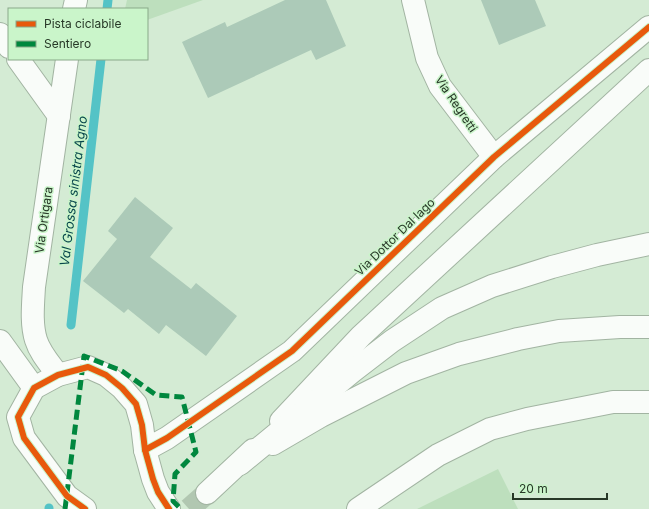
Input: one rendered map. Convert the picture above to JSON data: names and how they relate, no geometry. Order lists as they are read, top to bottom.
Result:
{
  "streets": {
    "main road": ["Via Regretti", "Via Ortigara", "Via Dottor Dal lago"]
  },
  "crossings": [
    ["Via Regretti", "Via Dottor Dal lago"]
  ],
  "water": ["Val Grossa sinistra Agno"],
  "legend": ["Pista ciclabile", "Sentiero"],
  "scale_bar": "20 m"
}
